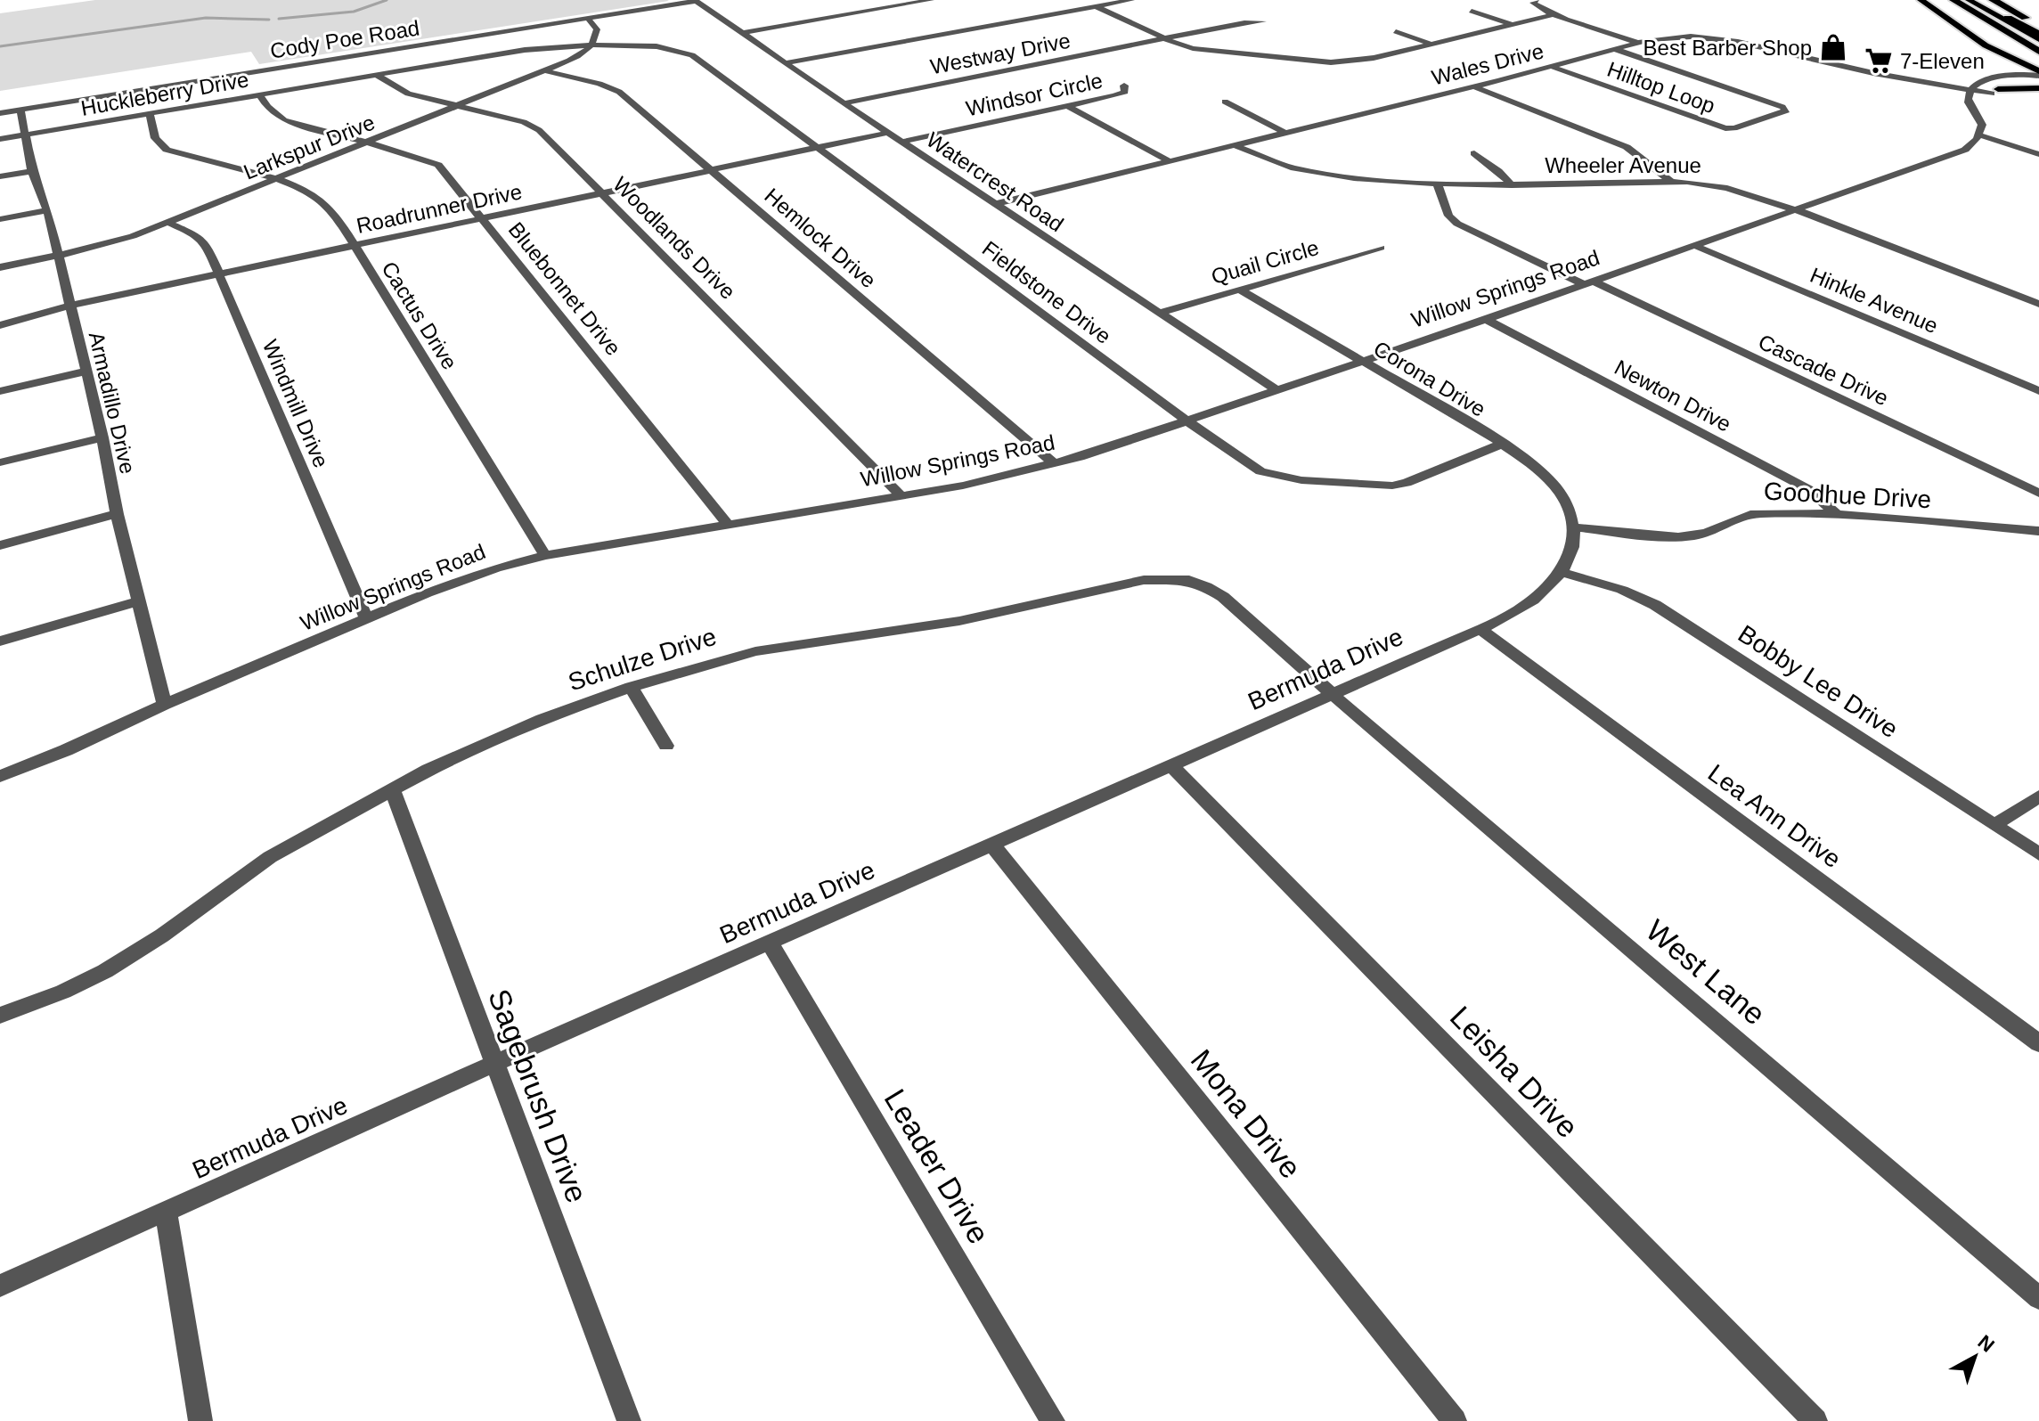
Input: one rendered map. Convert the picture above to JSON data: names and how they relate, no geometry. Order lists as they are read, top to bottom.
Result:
{
  "streets": {
    "street": [
      "Cody Poe Road",
      "Westway Drive",
      "Wales Drive",
      "Hilltop Loop",
      "Huckleberry Drive",
      "Windsor Circle",
      "Larkspur Drive",
      "Wheeler Avenue",
      "Watercrest Road",
      "Roadrunner Drive",
      "Woodlands Drive",
      "Hemlock Drive",
      "Quail Circle",
      "Bluebonnet Drive",
      "Willow Springs Road",
      "Fieldstone Drive",
      "Hinkle Avenue",
      "Cactus Drive",
      "Cascade Drive",
      "Corona Drive",
      "Newton Drive",
      "Armadillo Drive",
      "Windmill Drive",
      "Goodhue Drive",
      "Schulze Drive",
      "Bermuda Drive",
      "Bobby Lee Drive",
      "Lea Ann Drive",
      "West Lane",
      "Leisha Drive",
      "Sagebrush Drive",
      "Mona Drive",
      "Leader Drive"
    ]
  },
  "crossings": [
    ["Cody Poe Road", "Watercrest Road"],
    ["Cody Poe Road", "Armadillo Drive"],
    ["Westway Drive", "Watercrest Road"],
    ["Wales Drive", "Hilltop Loop"],
    ["Wales Drive", "Wheeler Avenue"],
    ["Wales Drive", "Watercrest Road"],
    ["Huckleberry Drive", "Larkspur Drive"],
    ["Huckleberry Drive", "Woodlands Drive"],
    ["Huckleberry Drive", "Bluebonnet Drive"],
    ["Huckleberry Drive", "Fieldstone Drive"],
    ["Huckleberry Drive", "Cactus Drive"],
    ["Huckleberry Drive", "Armadillo Drive"],
    ["Windsor Circle", "Watercrest Road"],
    ["Larkspur Drive", "Woodlands Drive"],
    ["Larkspur Drive", "Hemlock Drive"],
    ["Larkspur Drive", "Bluebonnet Drive"],
    ["Larkspur Drive", "Fieldstone Drive"],
    ["Larkspur Drive", "Cactus Drive"],
    ["Larkspur Drive", "Armadillo Drive"],
    ["Larkspur Drive", "Windmill Drive"],
    ["Wheeler Avenue", "Willow Springs Road"],
    ["Wheeler Avenue", "Cascade Drive"],
    ["Watercrest Road", "Roadrunner Drive"],
    ["Watercrest Road", "Quail Circle"],
    ["Watercrest Road", "Willow Springs Road"],
    ["Roadrunner Drive", "Woodlands Drive"],
    ["Roadrunner Drive", "Hemlock Drive"],
    ["Roadrunner Drive", "Bluebonnet Drive"],
    ["Roadrunner Drive", "Fieldstone Drive"],
    ["Roadrunner Drive", "Cactus Drive"],
    ["Roadrunner Drive", "Armadillo Drive"],
    ["Roadrunner Drive", "Windmill Drive"],
    ["Woodlands Drive", "Willow Springs Road"],
    ["Hemlock Drive", "Willow Springs Road"],
    ["Quail Circle", "Corona Drive"],
    ["Bluebonnet Drive", "Willow Springs Road"],
    ["Willow Springs Road", "Fieldstone Drive"],
    ["Willow Springs Road", "Hinkle Avenue"],
    ["Willow Springs Road", "Cactus Drive"],
    ["Willow Springs Road", "Cascade Drive"],
    ["Willow Springs Road", "Corona Drive"],
    ["Willow Springs Road", "Newton Drive"],
    ["Willow Springs Road", "Armadillo Drive"],
    ["Willow Springs Road", "Windmill Drive"],
    ["Fieldstone Drive", "Corona Drive"],
    ["Corona Drive", "Goodhue Drive"],
    ["Corona Drive", "Bermuda Drive"],
    ["Newton Drive", "Goodhue Drive"],
    ["Goodhue Drive", "Bermuda Drive"],
    ["Schulze Drive", "Bermuda Drive"],
    ["Schulze Drive", "West Lane"],
    ["Schulze Drive", "Sagebrush Drive"],
    ["Bermuda Drive", "Bobby Lee Drive"],
    ["Bermuda Drive", "Lea Ann Drive"],
    ["Bermuda Drive", "West Lane"],
    ["Bermuda Drive", "Leisha Drive"],
    ["Bermuda Drive", "Sagebrush Drive"],
    ["Bermuda Drive", "Mona Drive"],
    ["Bermuda Drive", "Leader Drive"]
  ],
  "places": {
    "shop": ["Best Barber Shop"],
    "supermarket": ["7-Eleven"]
  },
  "north": "top right"
}
